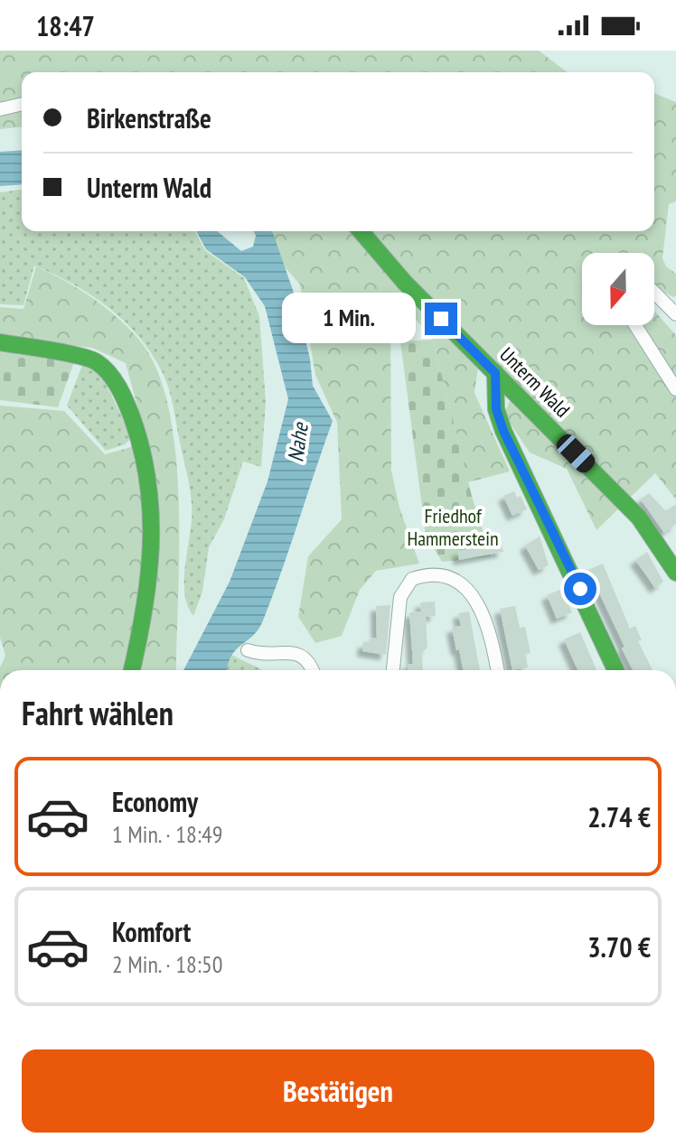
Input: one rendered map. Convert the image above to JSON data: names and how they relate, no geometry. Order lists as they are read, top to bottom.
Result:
{
  "streets": {
    "street": ["Unterm Wald"]
  },
  "water": ["Nahe"],
  "parks": ["Friedhof Hammerstein"],
  "north": "bottom",
  "page": {
    "status": "18:47",
    "banner": ["Birkenstraße", "Unterm Wald"],
    "bubble": "1 Min.",
    "heading": "Fahrt wählen",
    "list": [
      {
        "name": "Economy",
        "note": "1 Min. · 18:49",
        "value": "2.74 €"
      },
      {
        "name": "Komfort",
        "note": "2 Min. · 18:50",
        "value": "3.70 €"
      }
    ],
    "buttons": "Bestätigen"
  }
}
